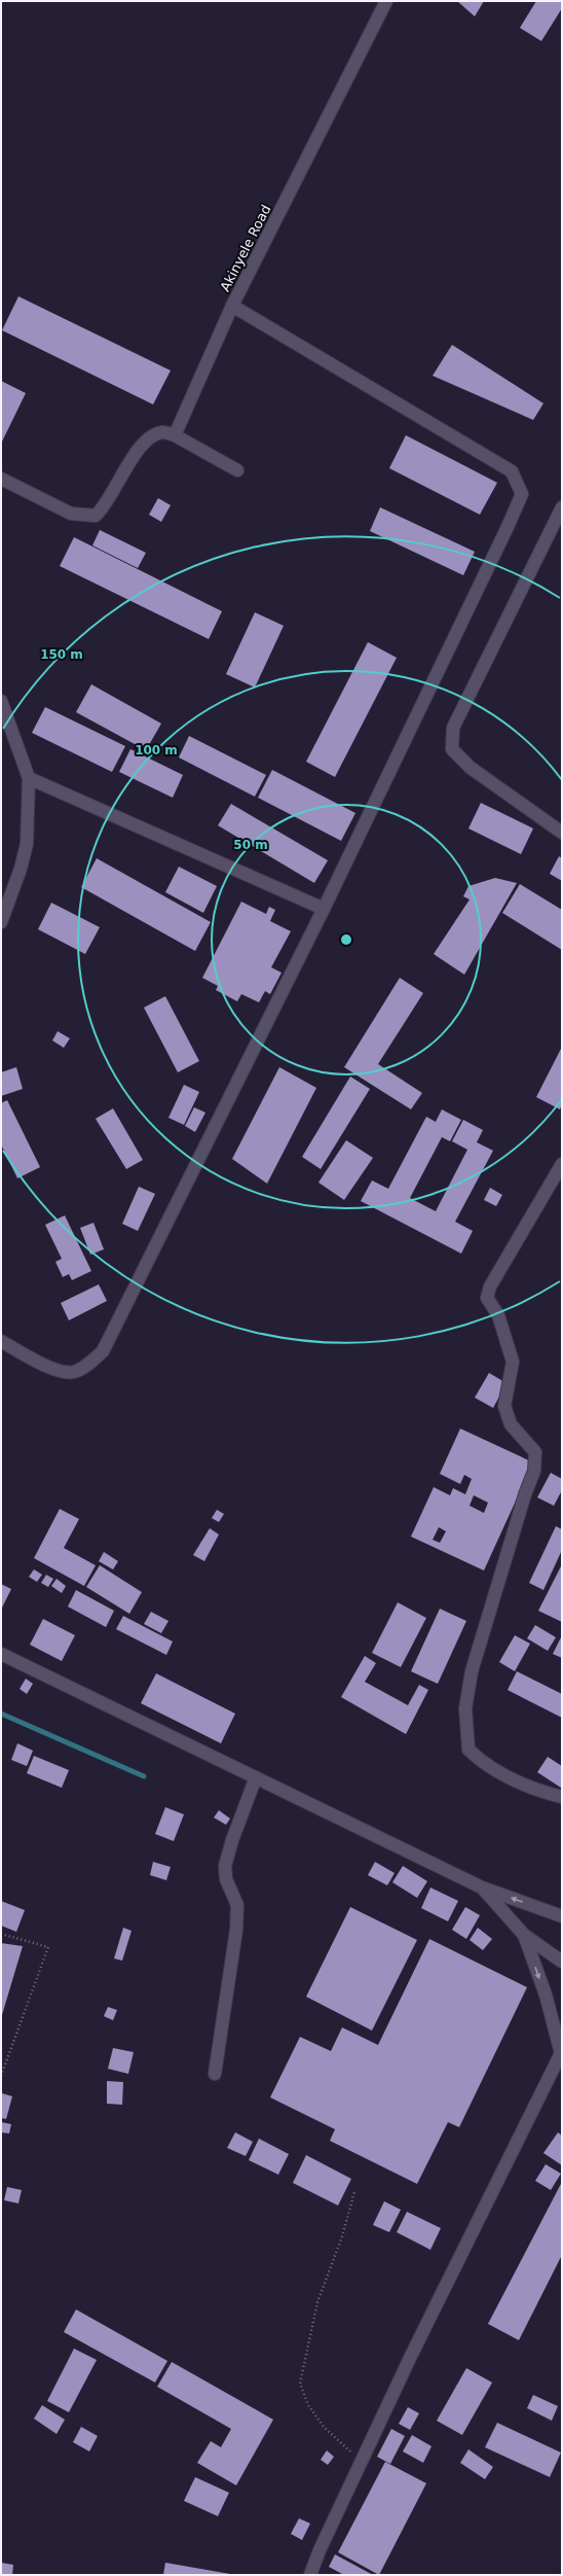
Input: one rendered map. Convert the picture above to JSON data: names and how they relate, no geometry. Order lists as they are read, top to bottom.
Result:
{
  "streets": {
    "street": ["Akinyele Road"]
  },
  "rings": ["150 m", "100 m", "50 m"]
}
